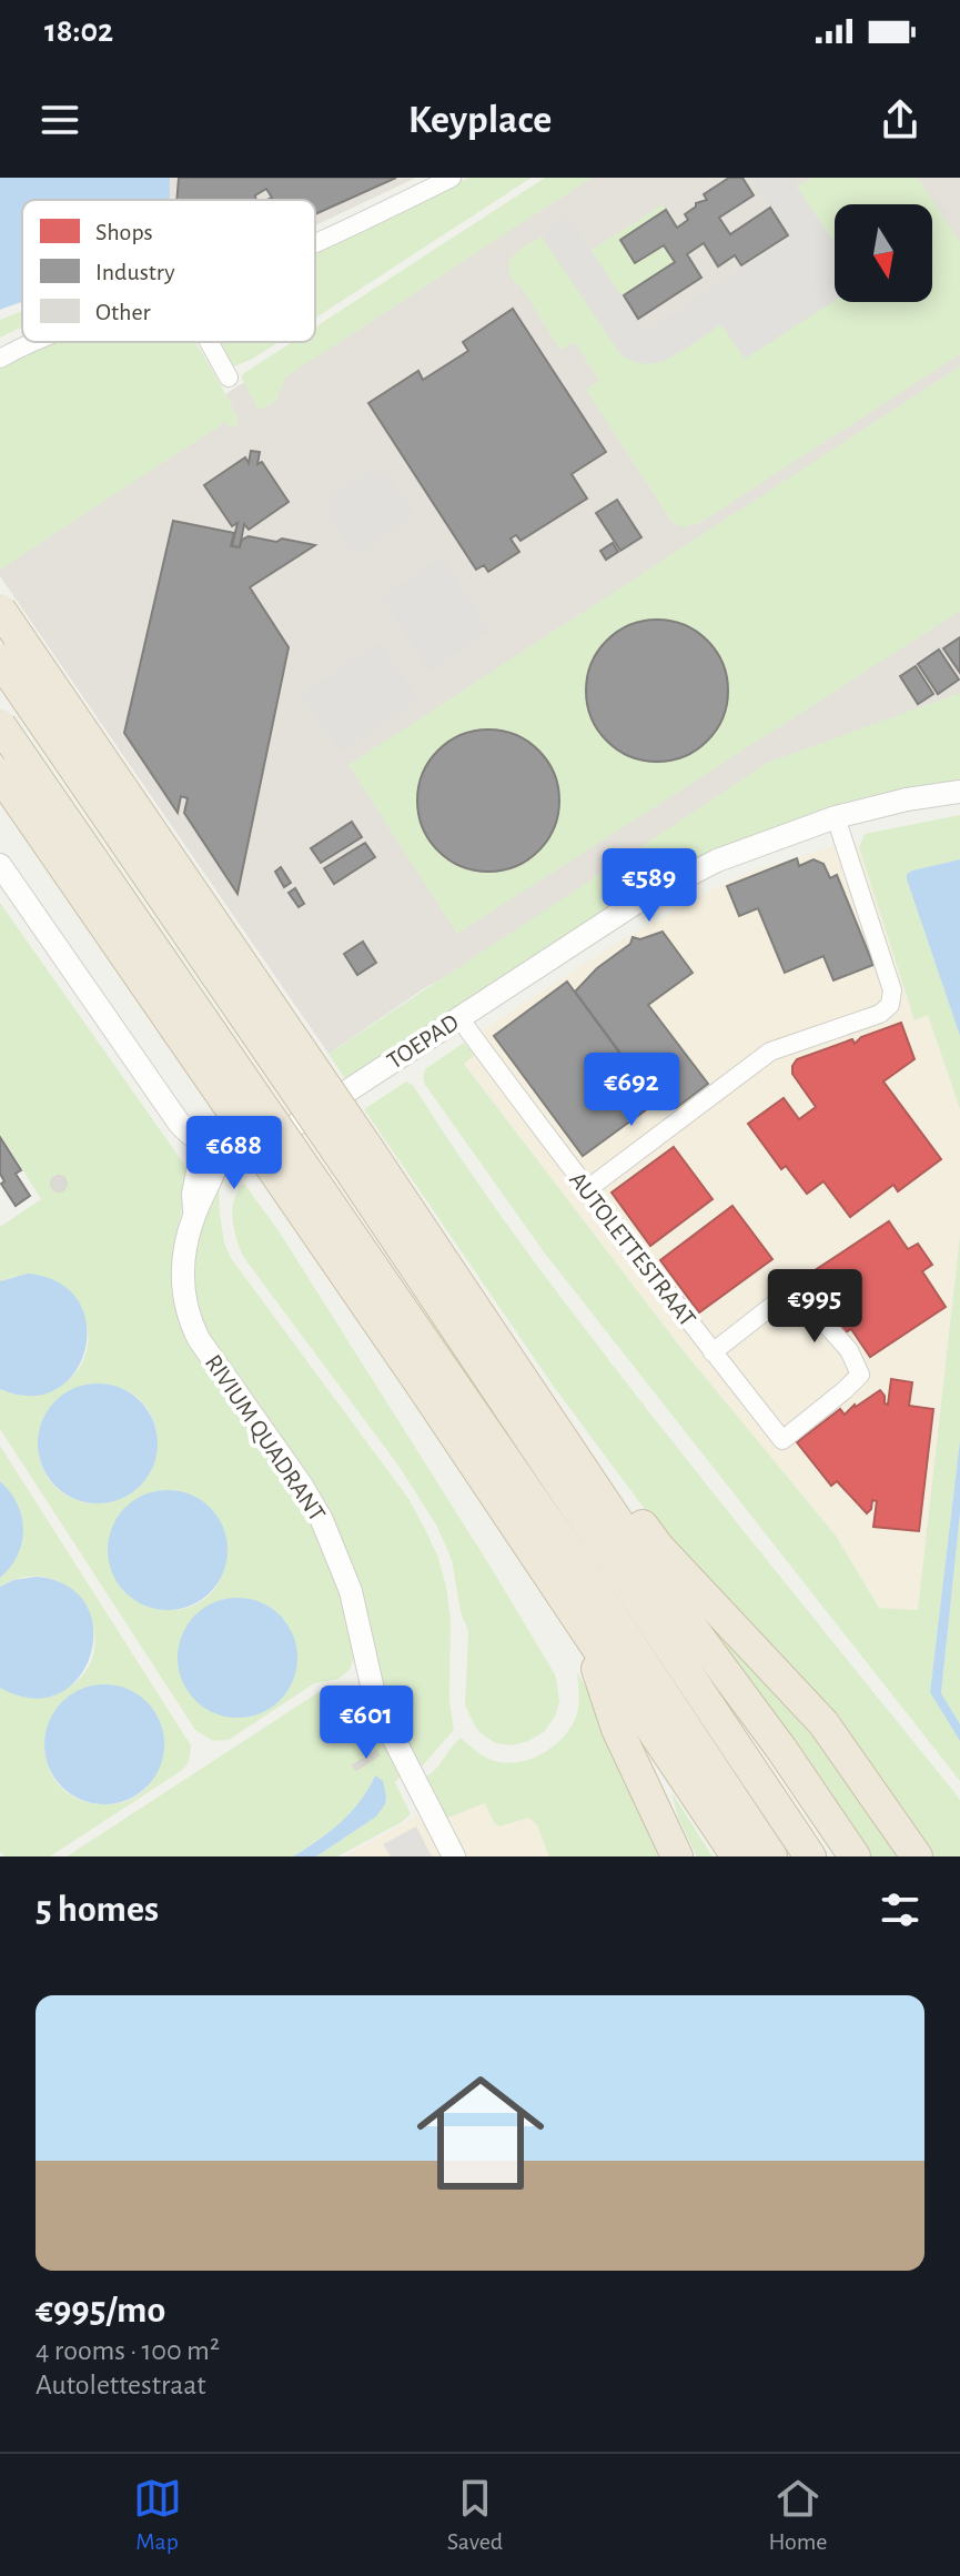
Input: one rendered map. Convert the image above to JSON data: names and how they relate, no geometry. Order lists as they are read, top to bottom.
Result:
{
  "streets": {
    "street": ["TOEPAD", "AUTOLETTESTRAAT", "RIVIUM QUADRANT"]
  },
  "crossings": [
    ["TOEPAD", "AUTOLETTESTRAAT"],
    ["TOEPAD", "RIVIUM QUADRANT"]
  ],
  "legend": ["Shops", "Industry", "Other"],
  "north": "bottom",
  "page": {
    "status": "18:02",
    "header": "Keyplace",
    "price": [
      "€589",
      "€692",
      "€688",
      "€995",
      "€601"
    ],
    "heading": "5 homes",
    "list": [
      {
        "name": "€995/mo",
        "note": "4 rooms · 100 m² · Autolettestraat"
      }
    ],
    "tabs": ["Map", "Saved", "Home"]
  }
}
